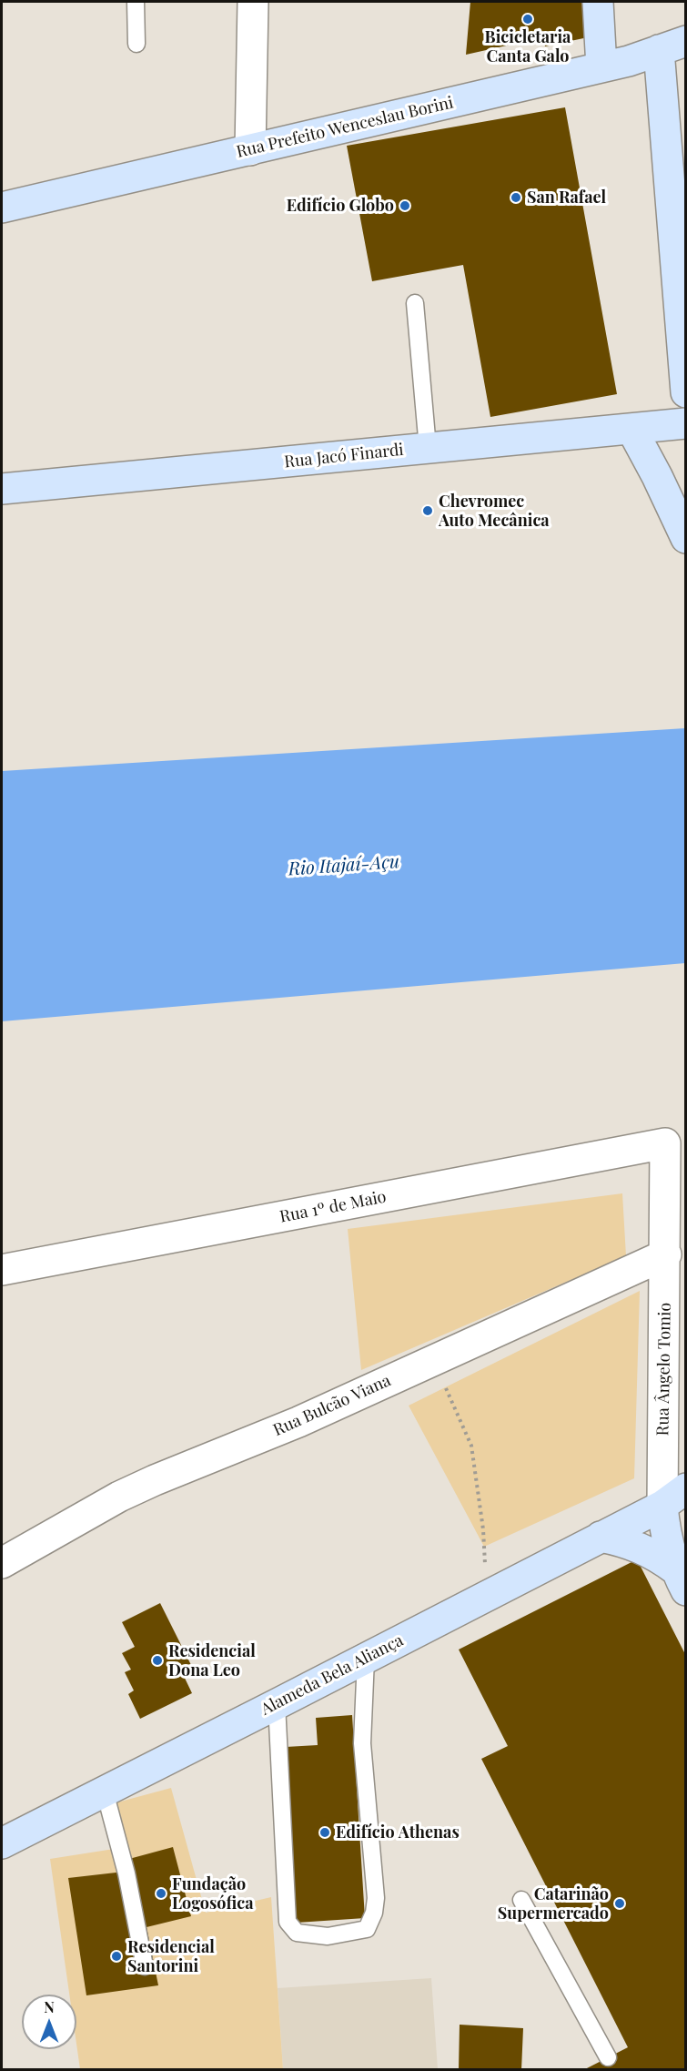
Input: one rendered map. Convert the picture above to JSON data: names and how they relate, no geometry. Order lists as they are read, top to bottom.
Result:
{
  "streets": {
    "street": [
      "Rua Prefeito Wenceslau Borini",
      "Rua Jacó Finardi",
      "Rua 1º de Maio",
      "Rua Ângelo Tomio",
      "Rua Bulcão Viana",
      "Alameda Bela Aliança"
    ]
  },
  "crossings": [
    ["Rua 1º de Maio", "Rua Ângelo Tomio"],
    ["Rua Ângelo Tomio", "Rua Bulcão Viana"],
    ["Rua Ângelo Tomio", "Alameda Bela Aliança"]
  ],
  "water": ["Rio Itajaí-Açu"],
  "places": [
    "Bicicletaria Canta Galo",
    "San Rafael",
    "Edifício Globo",
    "Chevromec Auto Mecânica",
    "Residencial Dona Leo",
    "Edifício Athenas",
    "Fundação Logosófica",
    "Catarinão Supermercado",
    "Residencial Santorini"
  ],
  "north": "top"
}
